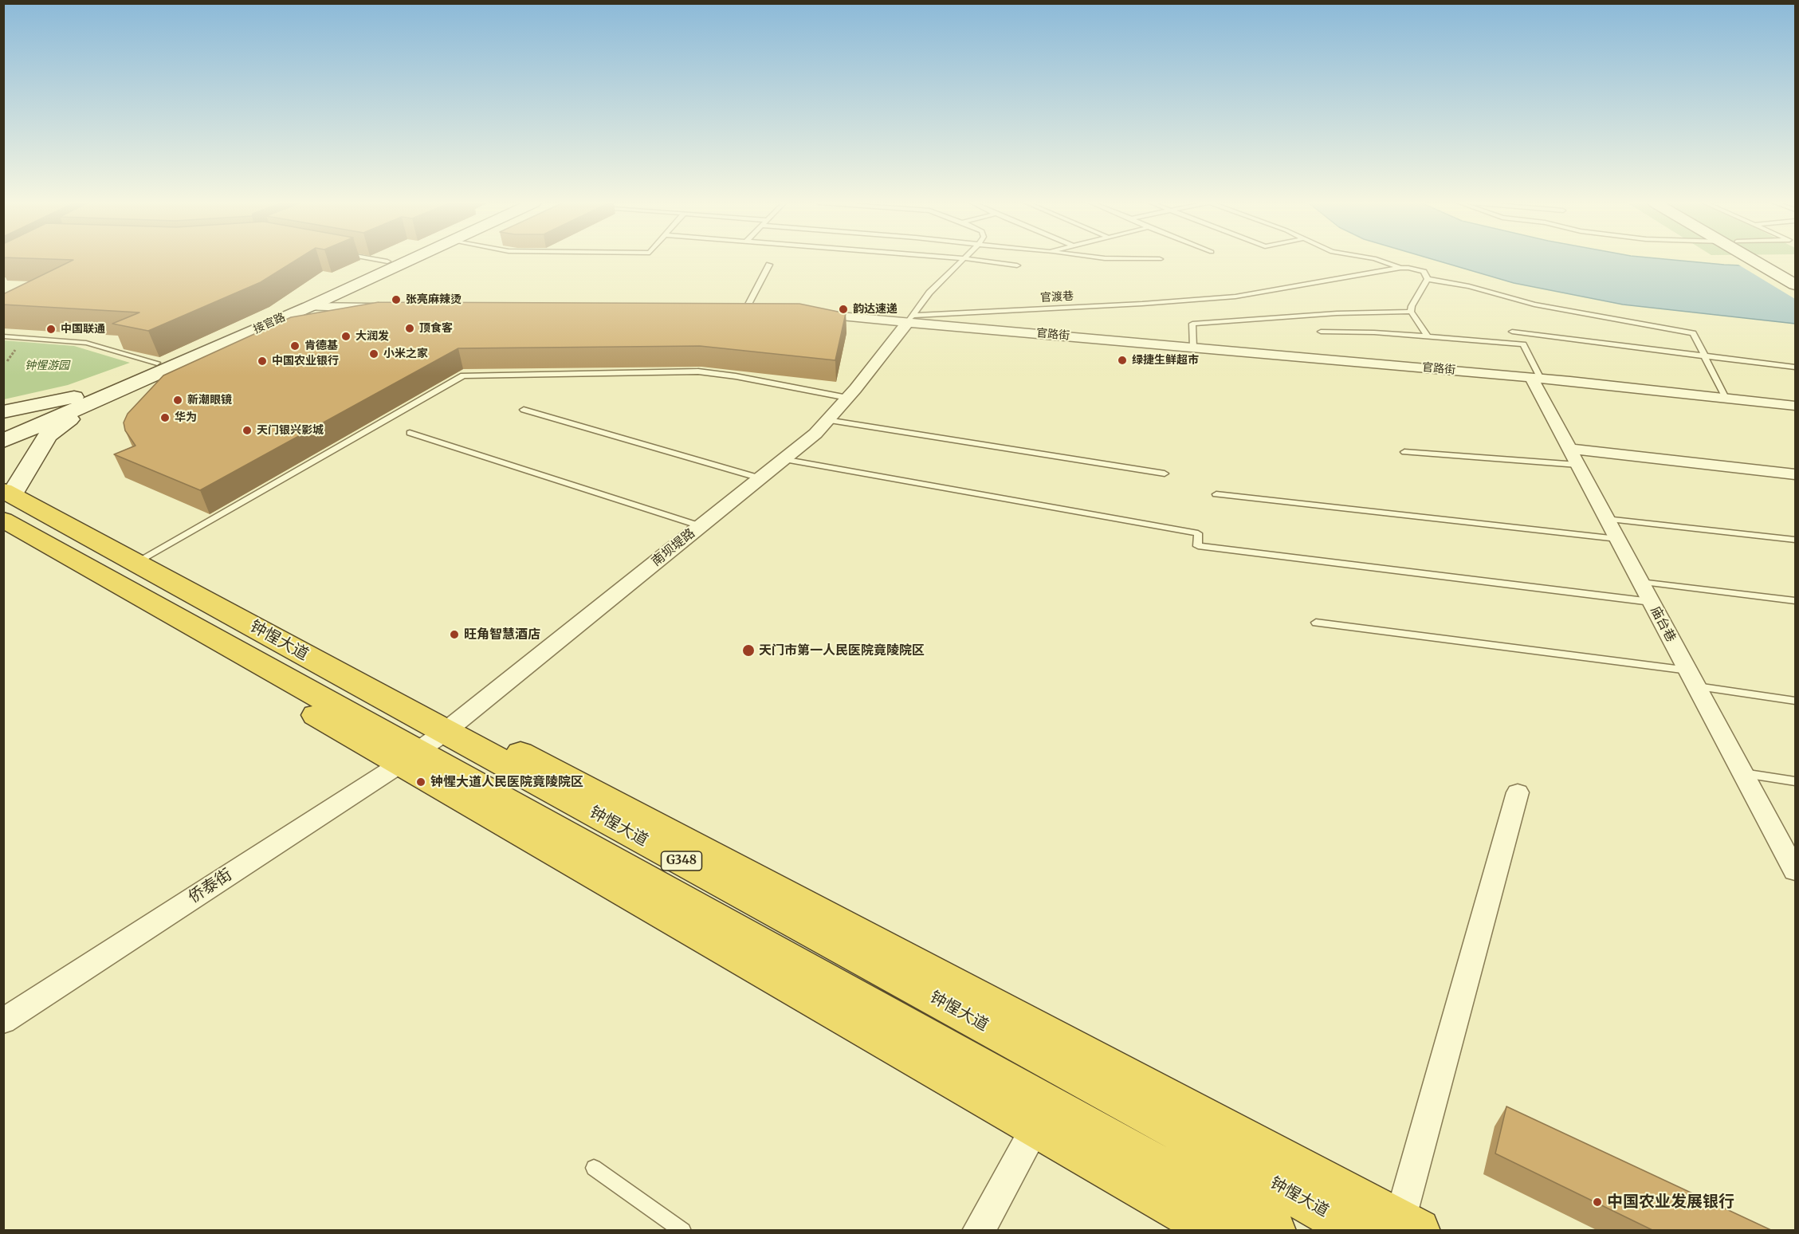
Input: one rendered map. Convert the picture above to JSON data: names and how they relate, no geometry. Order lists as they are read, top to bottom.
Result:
{
  "streets": {
    "highway": ["钟惺大道", "G348"],
    "main road": ["接官路"],
    "street": [
      "官路街",
      "南坝堤路",
      "庙台巷",
      "侨泰街"
    ],
    "lane": ["官渡巷"]
  },
  "crossings": [
    ["官渡巷", "官路街"],
    ["官渡巷", "南坝堤路"],
    ["官路街", "南坝堤路"],
    ["官路街", "庙台巷"],
    ["南坝堤路", "钟惺大道"],
    ["南坝堤路", "侨泰街"]
  ],
  "parks": ["钟惺游园"],
  "places": [
    "张亮麻辣烫",
    "韵达速递",
    "顶食客",
    "中国联通",
    "大润发",
    "肯德基",
    "小米之家",
    "绿捷生鲜超市",
    "中国农业银行",
    "新潮眼镜",
    "华为",
    "天门银兴影城",
    "旺角智慧酒店",
    "天门市第一人民医院竟陵院区",
    "钟惺大道人民医院竟陵院区",
    "中国农业发展银行"
  ]
}
